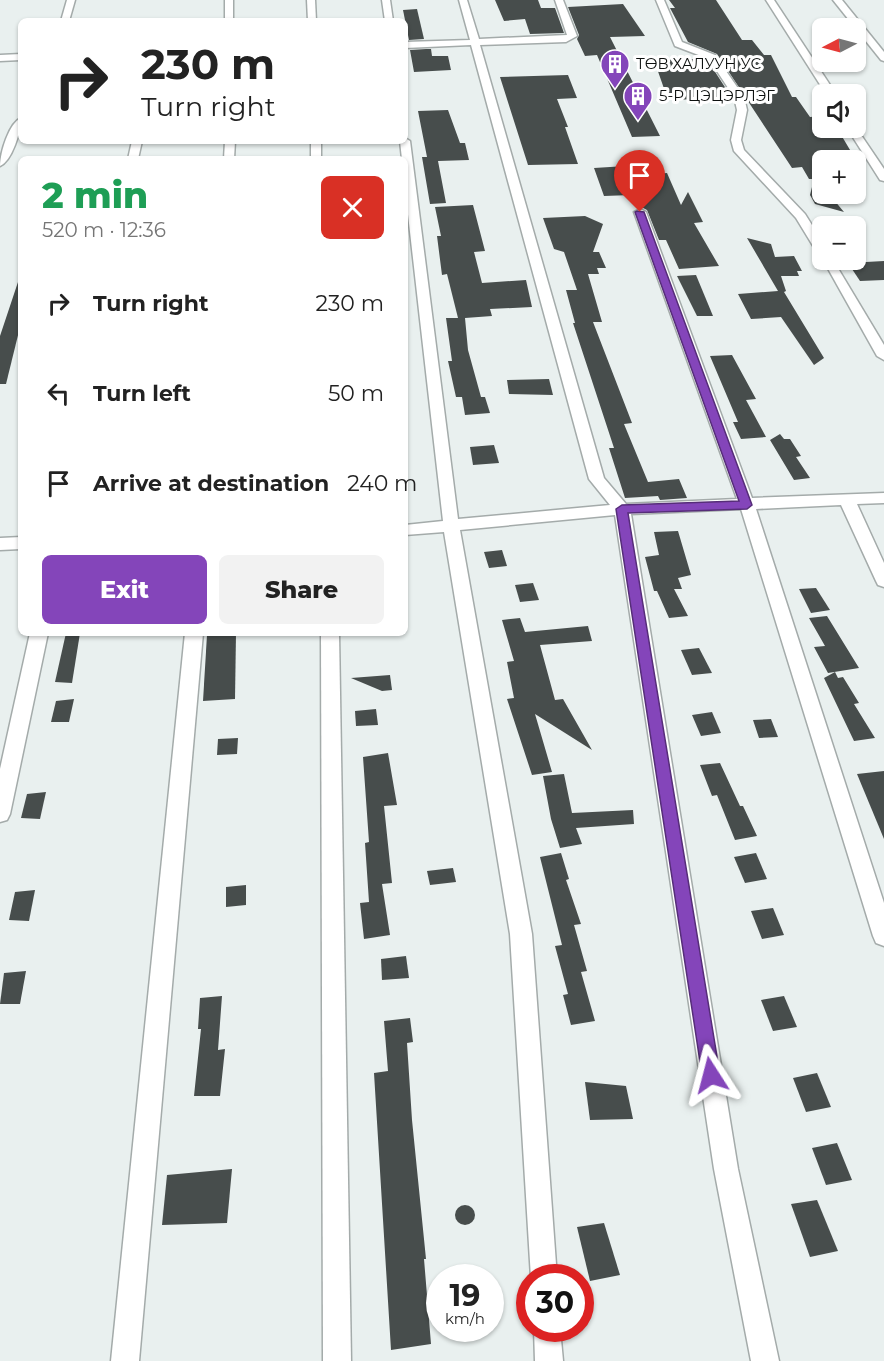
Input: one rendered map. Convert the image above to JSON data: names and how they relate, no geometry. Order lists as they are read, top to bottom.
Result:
{
  "places": {
    "building": ["ТӨВ ХАЛУУН УС", "5-Р ЦЭЦЭРЛЭГ"]
  },
  "north": "left",
  "page": {
    "map_buttons": ["+", "−"],
    "turn": ["230 m", "Turn right"],
    "heading": ["2 min", "520 m · 12:36"],
    "list": [
      {
        "name": "Turn right",
        "value": "230 m"
      },
      {
        "name": "Turn left",
        "value": "50 m"
      },
      {
        "name": "Arrive at destination",
        "value": "240 m"
      }
    ],
    "buttons": ["Exit", "Share"],
    "speed": "19 km/h",
    "limit": "30"
  }
}
